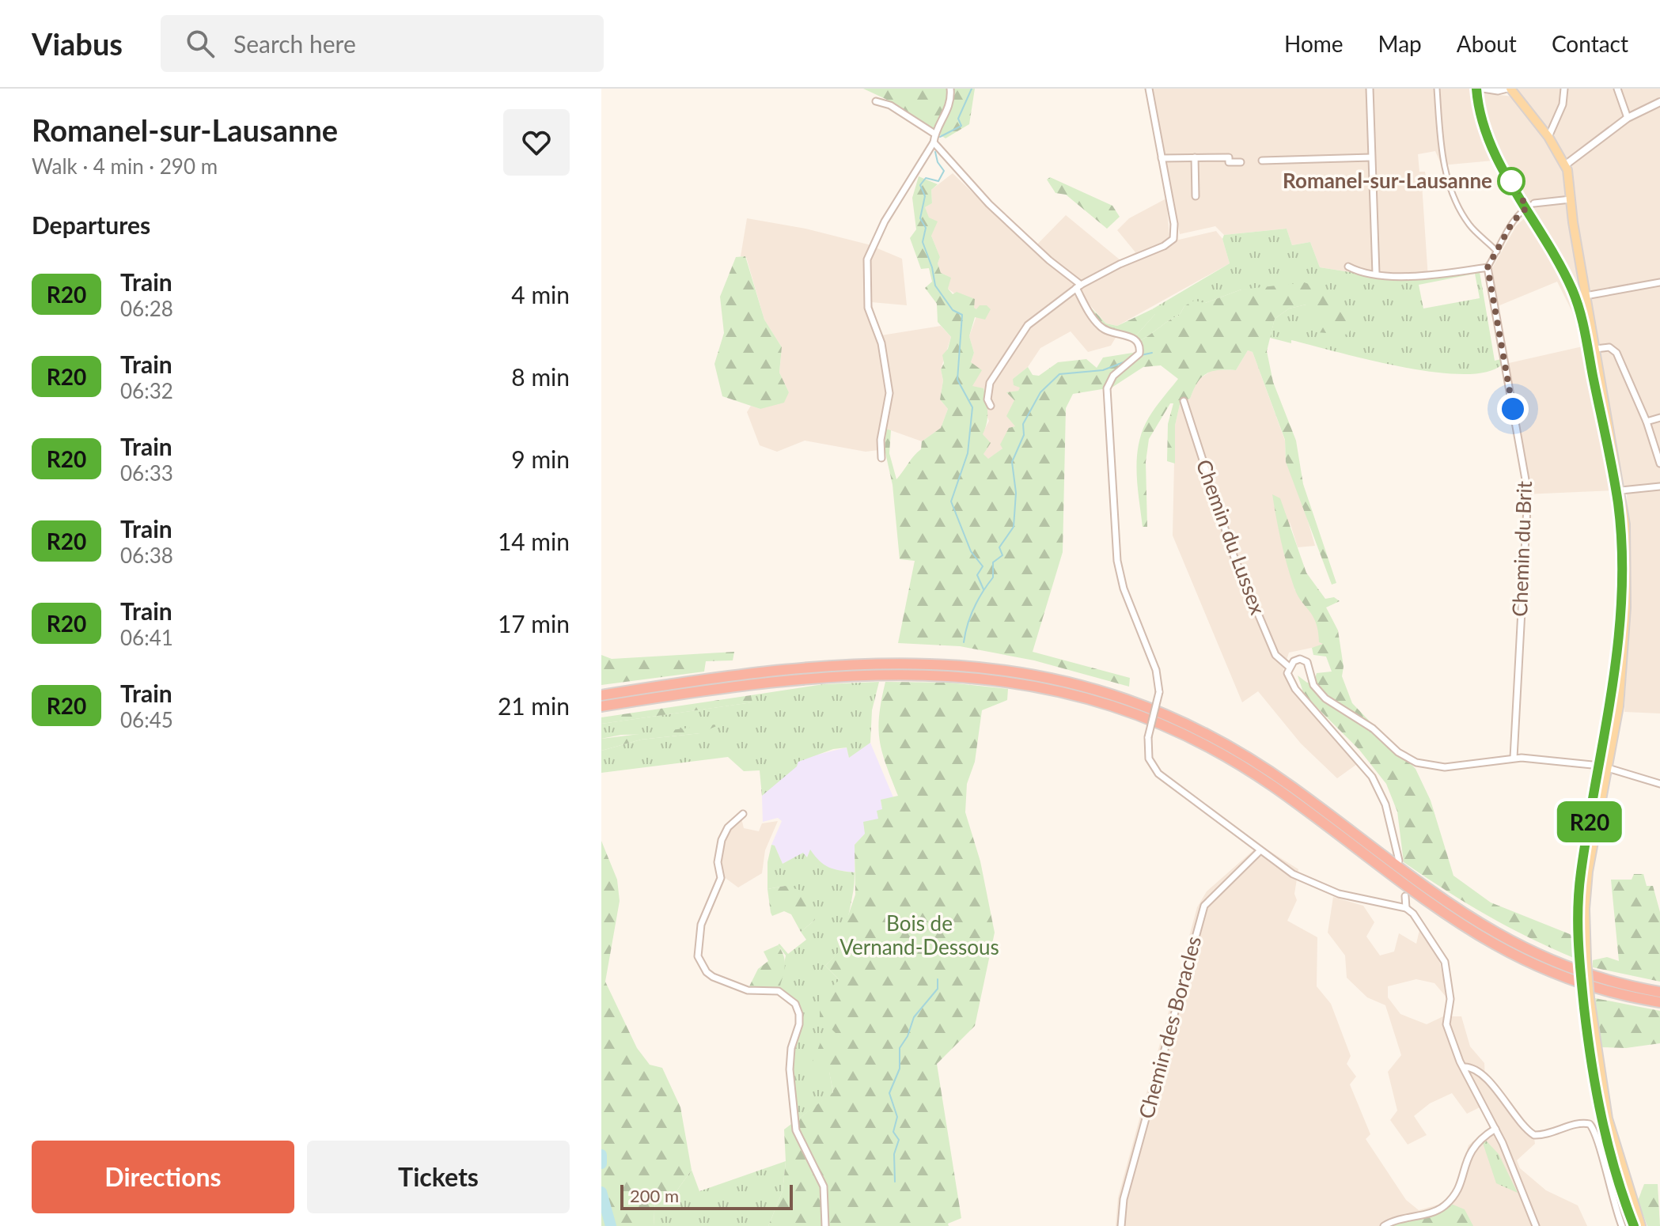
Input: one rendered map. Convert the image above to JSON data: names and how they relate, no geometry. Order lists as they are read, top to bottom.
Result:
{
  "streets": {
    "street": ["Chemin du Lussex", "Chemin du Brit", "Chemin des Boracles"]
  },
  "parks": ["Bois de Vernand-Dessous"],
  "places": ["Romanel-sur-Lausanne"],
  "scale_bar": "200 m",
  "page": {
    "header": "Viabus",
    "search": "Search here",
    "nav": [
      "Home",
      "Map",
      "About",
      "Contact"
    ],
    "heading": [
      ["Romanel-sur-Lausanne", "Walk · 4 min · 290 m"],
      "Departures"
    ],
    "on_map": "R20",
    "list": [
      {
        "mark": "R20",
        "name": "Train",
        "note": "06:28",
        "value": "4 min"
      },
      {
        "mark": "R20",
        "name": "Train",
        "note": "06:32",
        "value": "8 min"
      },
      {
        "mark": "R20",
        "name": "Train",
        "note": "06:33",
        "value": "9 min"
      },
      {
        "mark": "R20",
        "name": "Train",
        "note": "06:38",
        "value": "14 min"
      },
      {
        "mark": "R20",
        "name": "Train",
        "note": "06:41",
        "value": "17 min"
      },
      {
        "mark": "R20",
        "name": "Train",
        "note": "06:45",
        "value": "21 min"
      }
    ],
    "buttons": ["Directions", "Tickets"],
    "scale": "200 m"
  }
}
